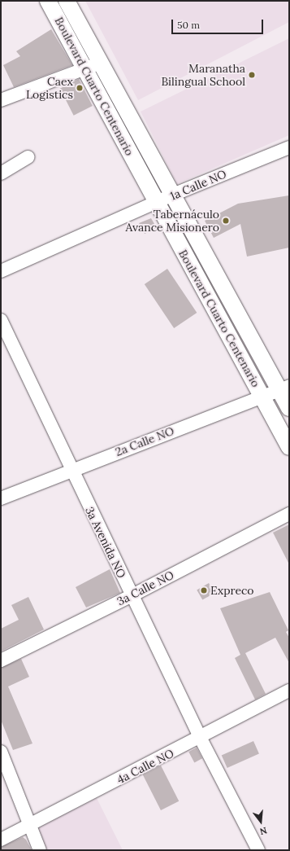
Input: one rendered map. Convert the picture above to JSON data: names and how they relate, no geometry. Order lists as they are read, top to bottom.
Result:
{
  "streets": {
    "main road": ["Boulevard Cuarto Centenario"],
    "street": [
      "1a Calle NO",
      "2a Calle NO",
      "3a Avenida NO",
      "3a Calle NO",
      "4a Calle NO"
    ]
  },
  "crossings": [
    ["Boulevard Cuarto Centenario", "1a Calle NO"],
    ["Boulevard Cuarto Centenario", "2a Calle NO"],
    ["2a Calle NO", "3a Avenida NO"],
    ["3a Avenida NO", "3a Calle NO"],
    ["3a Avenida NO", "4a Calle NO"]
  ],
  "places": [
    "Maranatha Bilingual School",
    "Caex Logistics",
    "Tabernáculo Avance Misionero",
    "Expreco"
  ],
  "scale_bar": "50 m",
  "north": "bottom"
}
